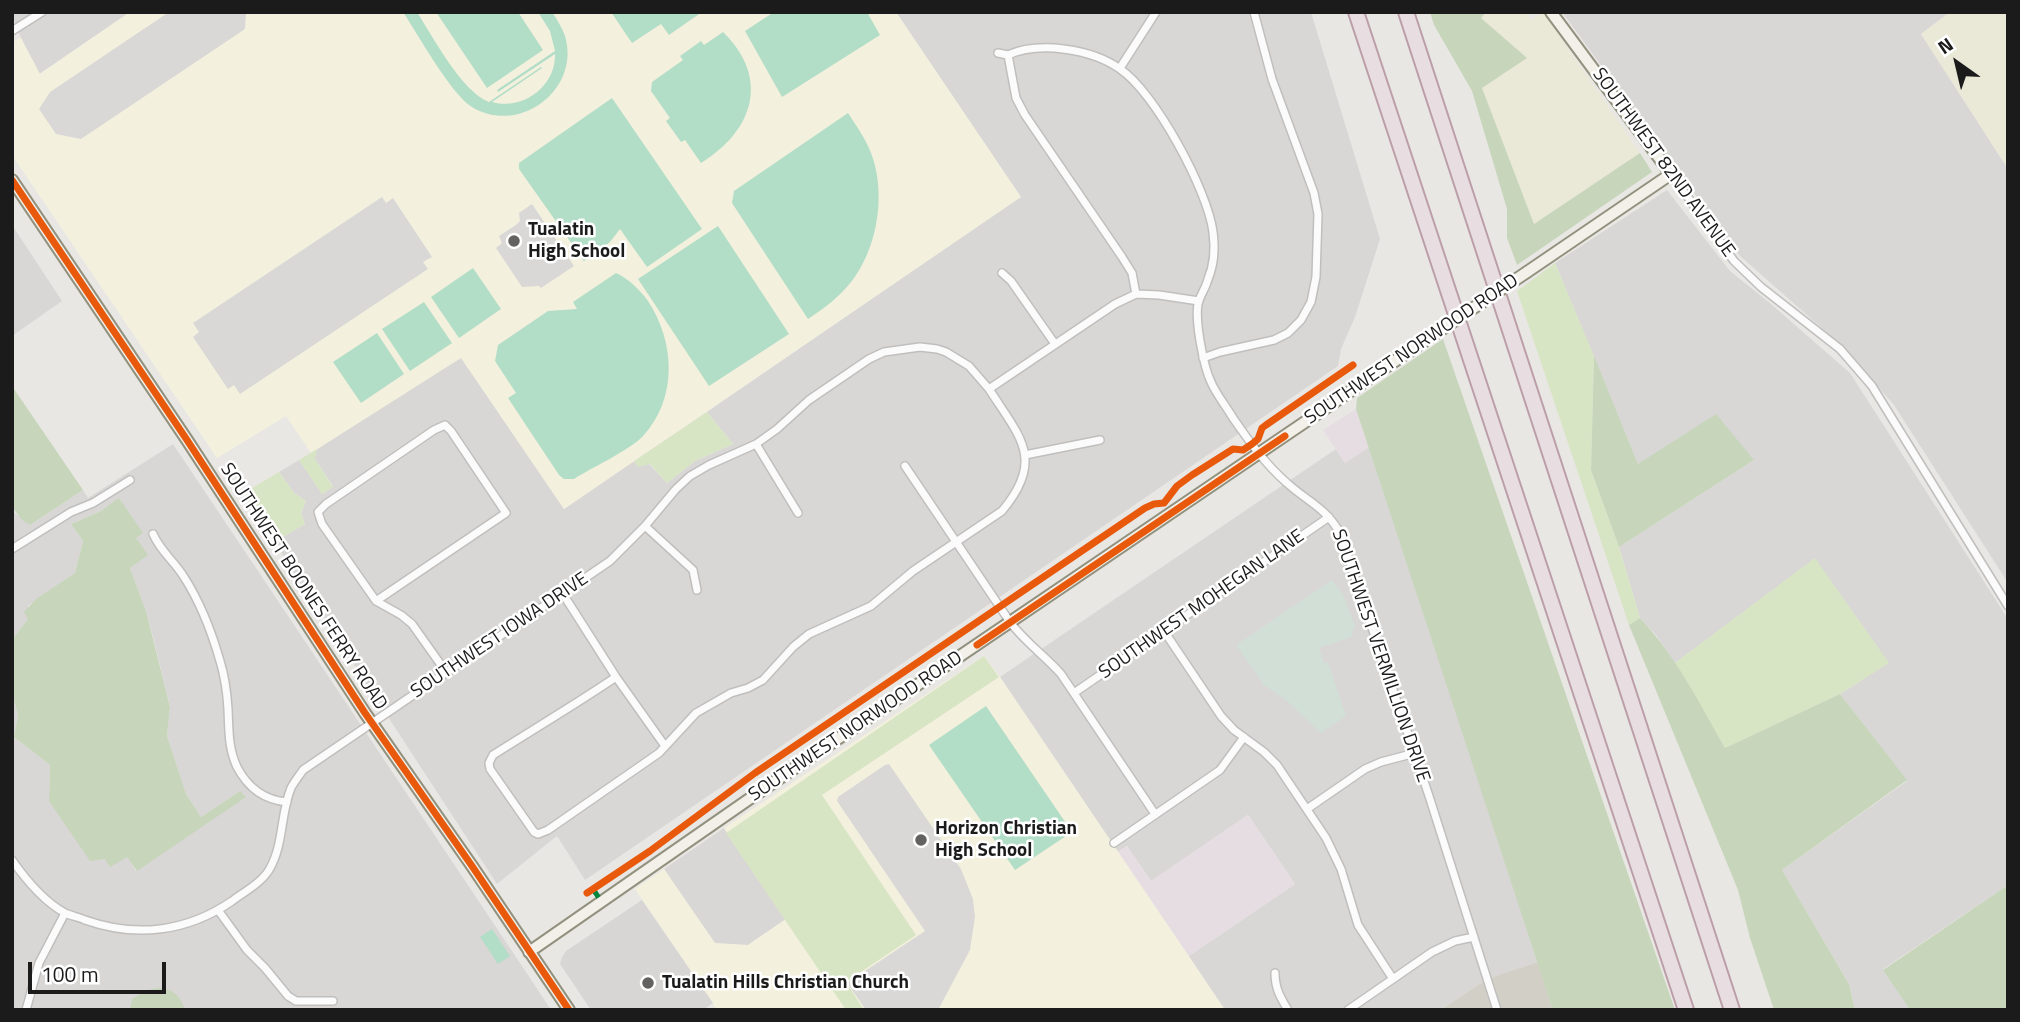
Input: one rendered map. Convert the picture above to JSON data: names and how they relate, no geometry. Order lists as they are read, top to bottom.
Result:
{
  "streets": {
    "street": [
      "SOUTHWEST 82ND AVENUE",
      "SOUTHWEST NORWOOD ROAD",
      "SOUTHWEST BOONES FERRY ROAD",
      "SOUTHWEST MOHEGAN LANE",
      "SOUTHWEST IOWA DRIVE",
      "SOUTHWEST VERMILLION DRIVE"
    ]
  },
  "crossings": [
    ["SOUTHWEST 82ND AVENUE", "SOUTHWEST NORWOOD ROAD"],
    ["SOUTHWEST NORWOOD ROAD", "SOUTHWEST BOONES FERRY ROAD"],
    ["SOUTHWEST NORWOOD ROAD", "SOUTHWEST VERMILLION DRIVE"],
    ["SOUTHWEST BOONES FERRY ROAD", "SOUTHWEST IOWA DRIVE"],
    ["SOUTHWEST MOHEGAN LANE", "SOUTHWEST VERMILLION DRIVE"]
  ],
  "places": ["Tualatin High School", "Horizon Christian High School", "Tualatin Hills Christian Church"],
  "scale_bar": "100 m",
  "north": "top left"
}
